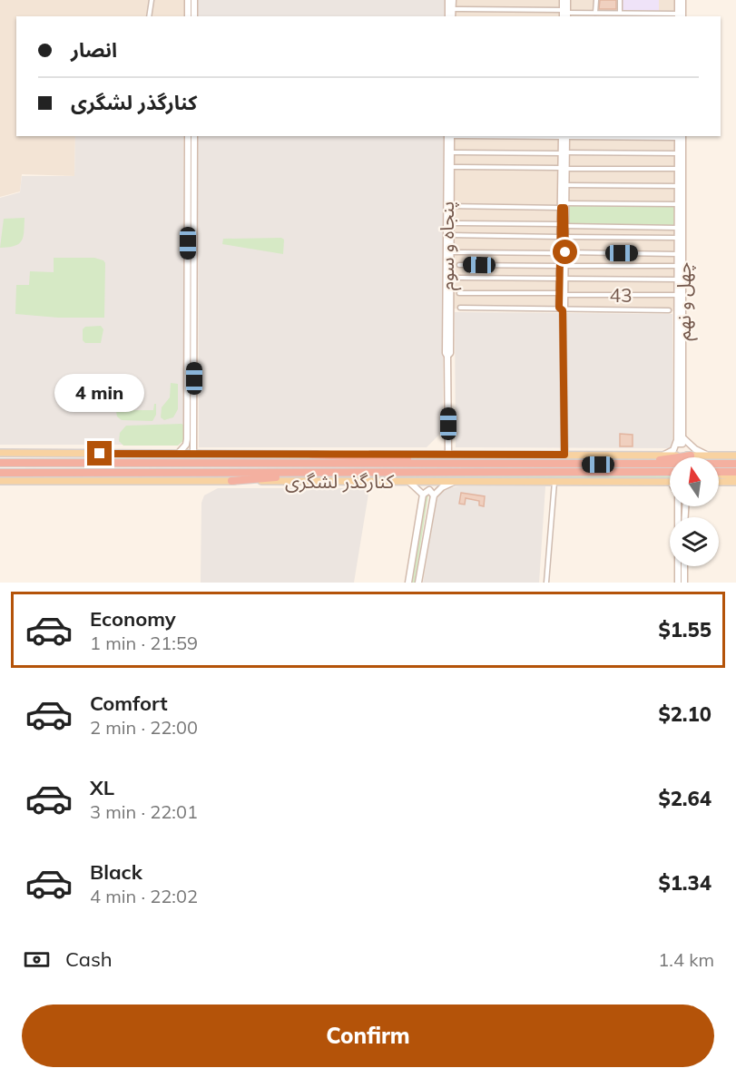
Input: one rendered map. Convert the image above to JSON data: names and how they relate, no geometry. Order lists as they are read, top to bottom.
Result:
{
  "streets": {
    "main road": ["کنارگذر لشگری"],
    "street": ["پنجاه و سوم", "43", "چهل و نهم"]
  },
  "crossings": [
    ["پنجاه و سوم", "کنارگذر لشگری"],
    ["43", "چهل و نهم"]
  ],
  "north": "top",
  "page": {
    "banner": ["انصار", "کنارگذر لشگری"],
    "bubble": "4 min",
    "list": [
      {
        "name": "Economy",
        "note": "1 min · 21:59",
        "value": "$1.55"
      },
      {
        "name": "Comfort",
        "note": "2 min · 22:00",
        "value": "$2.10"
      },
      {
        "name": "XL",
        "note": "3 min · 22:01",
        "value": "$2.64"
      },
      {
        "name": "Black",
        "note": "4 min · 22:02",
        "value": "$1.34"
      }
    ],
    "pay": ["Cash", "1.4 km"],
    "buttons": "Confirm"
  }
}
